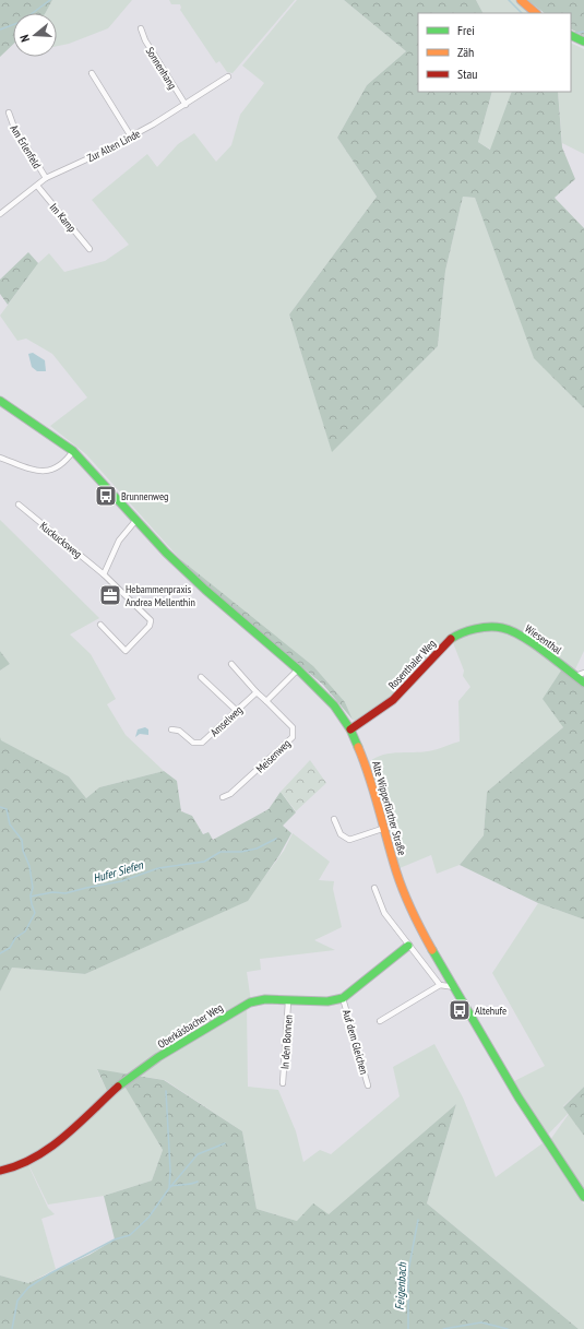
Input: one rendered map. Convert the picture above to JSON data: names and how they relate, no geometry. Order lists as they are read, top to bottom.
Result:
{
  "streets": {
    "main road": [
      "Wiesenthal",
      "Rosenthaler Weg",
      "Alte Wipperfürther Straße",
      "Oberkäsbacher Weg"
    ],
    "street": [
      "Sonnenhang",
      "Zur Alten Linde",
      "Am Erlenfeld",
      "Im Kamp",
      "Kuckucksweg",
      "Amselweg",
      "Meisenweg",
      "In den Bonnen",
      "Auf dem Gleichen"
    ]
  },
  "crossings": [
    ["Sonnenhang", "Zur Alten Linde"],
    ["Zur Alten Linde", "Am Erlenfeld"],
    ["Zur Alten Linde", "Im Kamp"],
    ["Wiesenthal", "Rosenthaler Weg"],
    ["Rosenthaler Weg", "Alte Wipperfürther Straße"],
    ["Oberkäsbacher Weg", "In den Bonnen"],
    ["Oberkäsbacher Weg", "Auf dem Gleichen"]
  ],
  "water": ["Hufer Siefen", "Feigenbach"],
  "places": {
    "bus stop": ["Brunnenweg", "Altehufe"],
    "office": ["Hebammenpraxis Andrea Mellenthin"]
  },
  "legend": ["Frei", "Zäh", "Stau"],
  "north": "left"
}
